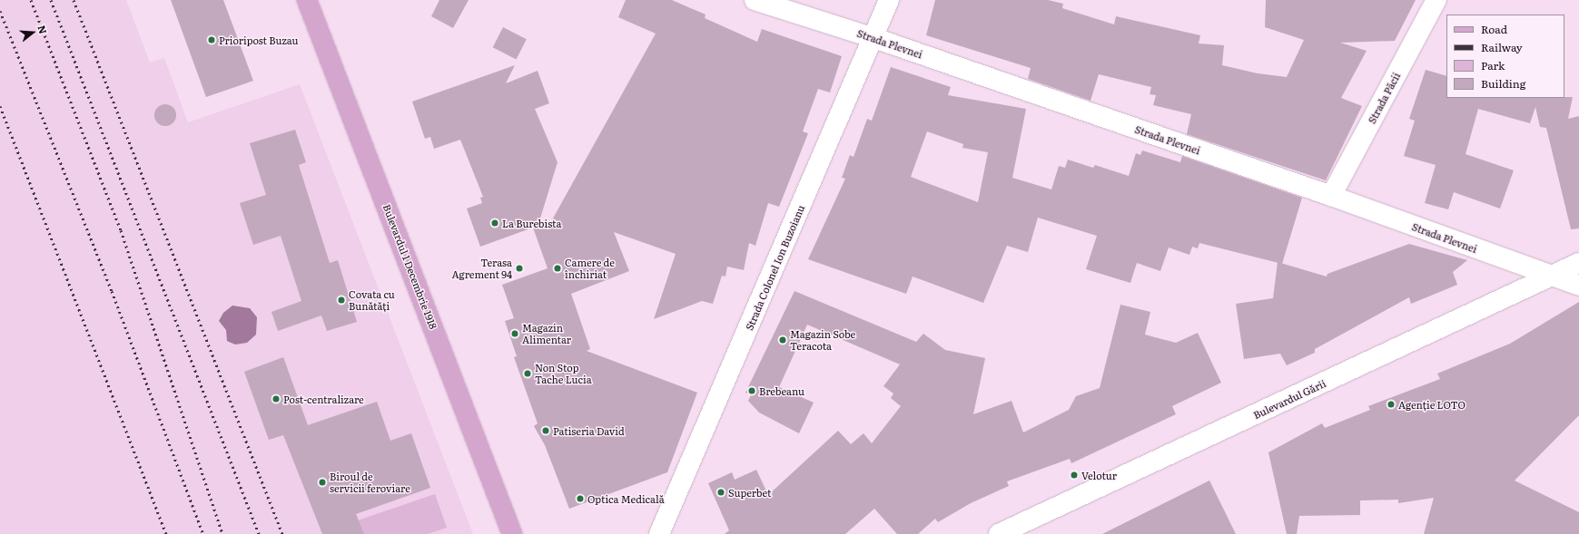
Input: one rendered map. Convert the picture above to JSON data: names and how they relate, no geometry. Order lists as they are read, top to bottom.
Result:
{
  "streets": {
    "main road": ["Bulevardul 1 Decembrie 1918"],
    "street": [
      "Strada Plevnei",
      "Strada Păcii",
      "Strada Colonel Ion Buzoianu",
      "Bulevardul Gării"
    ]
  },
  "crossings": [
    ["Strada Plevnei", "Strada Păcii"],
    ["Strada Plevnei", "Strada Colonel Ion Buzoianu"],
    ["Strada Plevnei", "Bulevardul Gării"]
  ],
  "places": [
    "Prioripost Buzau",
    "La Burebista",
    "Terasa Agrement 94",
    "Camere de închiriat",
    "Covata cu Bunătăți",
    "Magazin Alimentar",
    "Magazin Sobe Teracota",
    "Non Stop Tache Lucia",
    "Brebeanu",
    "Post-centralizare",
    "Agenție LOTO",
    "Patiseria David",
    "Velotur",
    "Biroul de servicii feroviare",
    "Superbet",
    "Optica Medicală"
  ],
  "legend": [
    "Road",
    "Railway",
    "Park",
    "Building"
  ],
  "north": "right"
}
